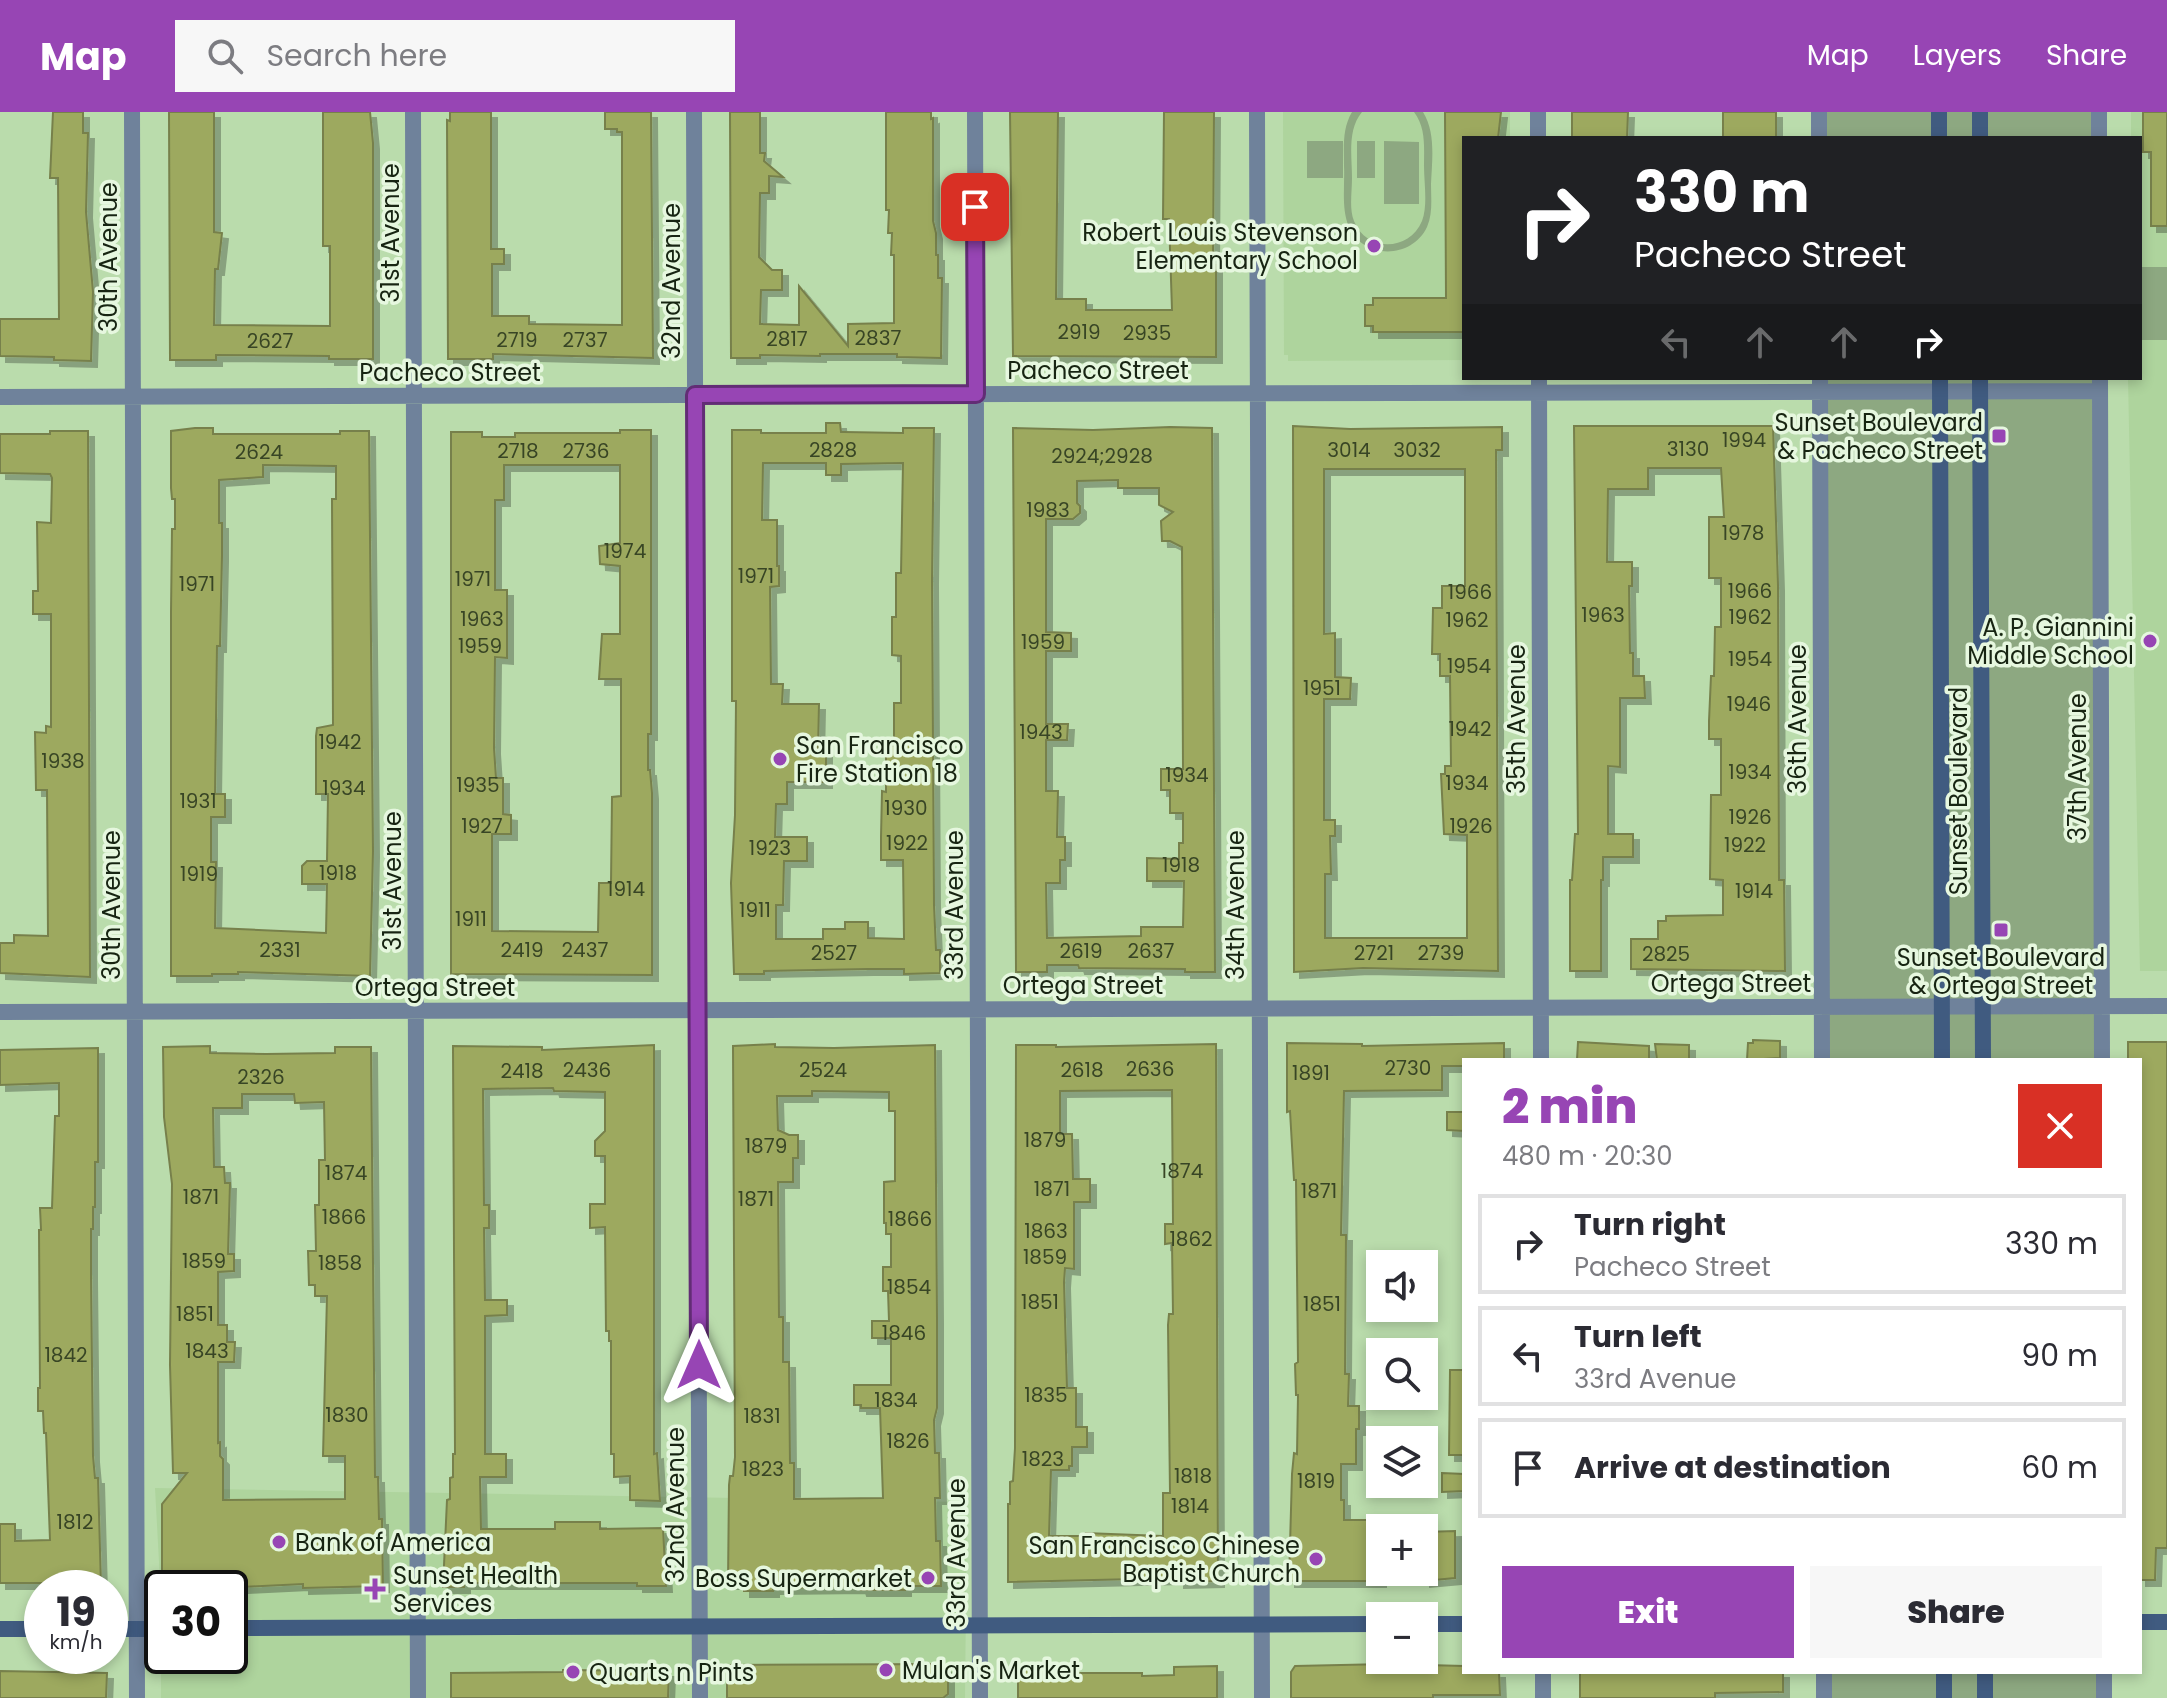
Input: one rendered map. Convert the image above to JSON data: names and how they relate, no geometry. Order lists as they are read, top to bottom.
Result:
{
  "streets": {
    "main road": ["Sunset Boulevard"],
    "street": [
      "31st Avenue",
      "30th Avenue",
      "32nd Avenue",
      "Pacheco Street",
      "35th Avenue",
      "36th Avenue",
      "37th Avenue",
      "33rd Avenue",
      "34th Avenue",
      "Ortega Street"
    ]
  },
  "crossings": [
    ["31st Avenue", "Pacheco Street"],
    ["31st Avenue", "Ortega Street"],
    ["30th Avenue", "Pacheco Street"],
    ["30th Avenue", "Ortega Street"],
    ["32nd Avenue", "Pacheco Street"],
    ["32nd Avenue", "Ortega Street"],
    ["Pacheco Street", "35th Avenue"],
    ["Pacheco Street", "36th Avenue"],
    ["Pacheco Street", "37th Avenue"],
    ["Pacheco Street", "Sunset Boulevard"],
    ["Pacheco Street", "33rd Avenue"],
    ["Pacheco Street", "34th Avenue"],
    ["35th Avenue", "Ortega Street"],
    ["36th Avenue", "Ortega Street"],
    ["37th Avenue", "Ortega Street"],
    ["Sunset Boulevard", "Ortega Street"],
    ["33rd Avenue", "Ortega Street"],
    ["34th Avenue", "Ortega Street"]
  ],
  "places": {
    "other": [
      "Robert Louis Stevenson Elementary School",
      "A. P. Giannini Middle School",
      "San Francisco Fire Station 18",
      "Bank of America",
      "San Francisco Chinese Baptist Church",
      "Boss Supermarket",
      "Mulan's Market",
      "Quarts n Pints"
    ],
    "transit": ["Sunset Boulevard & Pacheco Street", "Sunset Boulevard & Ortega Street"],
    "health": ["Sunset Health Services"]
  },
  "house_numbers": [
    "2919",
    "2935",
    "2837",
    "2817",
    "2719",
    "2737",
    "2627",
    "1994",
    "3130",
    "2828",
    "3014",
    "3032",
    "2718",
    "2736",
    "2624",
    "2924;2928",
    "1983",
    "1978",
    "1974",
    "1971",
    "1971",
    "1971",
    "1966",
    "1966",
    "1963",
    "1962",
    "1963",
    "1962",
    "1959",
    "1959",
    "1954",
    "1954",
    "1951",
    "1946",
    "1942",
    "1943",
    "1942",
    "1938",
    "1934",
    "1934",
    "1934",
    "1935",
    "1934",
    "1931",
    "1930",
    "1926",
    "1927",
    "1926",
    "1922",
    "1922",
    "1923",
    "1918",
    "1918",
    "1919",
    "1914",
    "1914",
    "1911",
    "1911",
    "2331",
    "2419",
    "2437",
    "2619",
    "2637",
    "2527",
    "2721",
    "2739",
    "2825",
    "2730",
    "2636",
    "2436",
    "2524",
    "2618",
    "2418",
    "1891",
    "2326",
    "1879",
    "1879",
    "1874",
    "1874",
    "1871",
    "1871",
    "1871",
    "1871",
    "1866",
    "1866",
    "1863",
    "1862",
    "1859",
    "1859",
    "1858",
    "1854",
    "1851",
    "1851",
    "1851",
    "1846",
    "1843",
    "1842",
    "1835",
    "1834",
    "1830",
    "1831",
    "1826",
    "1823",
    "1823",
    "1818",
    "1819",
    "1814",
    "1812"
  ],
  "page": {
    "header": "Map",
    "search": "Search here",
    "nav": ["Map", "Layers", "Share"],
    "turn": ["330 m", "Pacheco Street"],
    "heading": ["2 min", "480 m · 20:30"],
    "list": [
      {
        "name": "Turn right",
        "note": "Pacheco Street",
        "value": "330 m"
      },
      {
        "name": "Turn left",
        "note": "33rd Avenue",
        "value": "90 m"
      },
      {
        "name": "Arrive at destination",
        "value": "60 m"
      }
    ],
    "map_buttons": ["+", "−"],
    "buttons": ["Exit", "Share"],
    "speed": "19 km/h",
    "limit": "30"
  }
}
